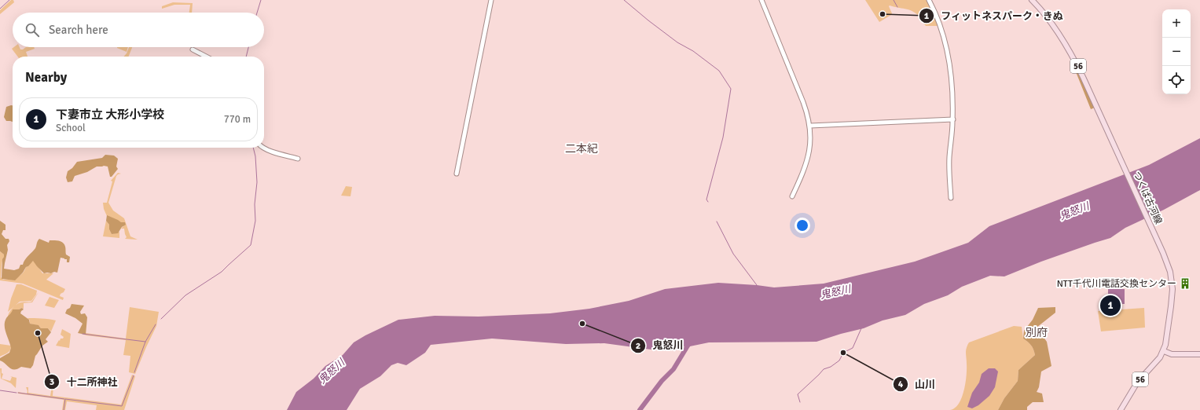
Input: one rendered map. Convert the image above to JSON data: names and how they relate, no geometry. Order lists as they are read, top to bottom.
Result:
{
  "streets": {
    "main road": ["56", "つくば古河線"]
  },
  "districts": ["二本紀", "別府"],
  "water": ["鬼怒川"],
  "places": {
    "other": [
      "フィットネスパーク・きぬ",
      "鬼怒川",
      "十二所神社",
      "山川"
    ],
    "building": ["NTT千代川電話交換センター"]
  },
  "page": {
    "map_buttons": ["+", "−"],
    "search": "Search here",
    "heading": "Nearby",
    "list": [
      {
        "mark": "1",
        "name": "下妻市立 大形小学校",
        "note": "School",
        "value": "770 m"
      }
    ],
    "pins": "1"
  }
}
